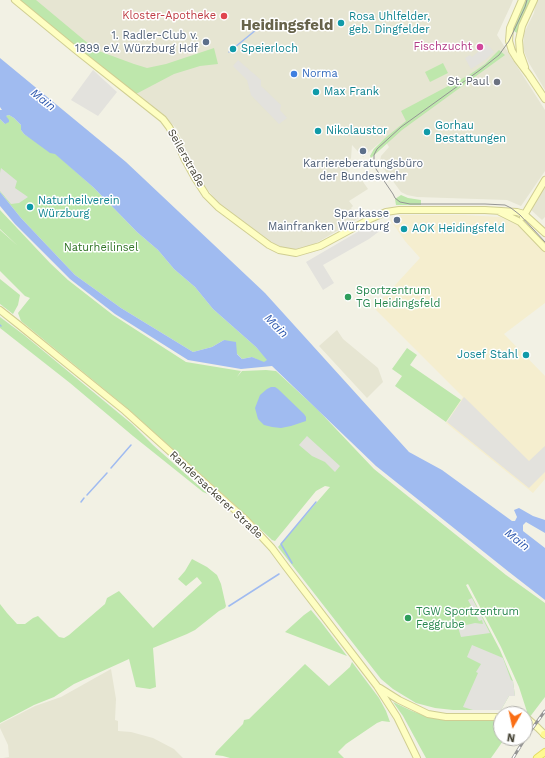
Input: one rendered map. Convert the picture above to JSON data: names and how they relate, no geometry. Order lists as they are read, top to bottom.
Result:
{
  "streets": {
    "main road": ["Seilerstraße", "Randersackerer Straße"]
  },
  "districts": ["Heidingsfeld"],
  "water": ["Main"],
  "parks": ["Naturheilinsel"],
  "places": [
    "Kloster-Apotheke",
    "Rosa Uhlfelder, geb. Dingfelder",
    "1. Radler-Club v. 1899 e.V. Würzburg Hdf",
    "Fischzucht",
    "Speierloch",
    "Norma",
    "St. Paul",
    "Max Frank",
    "Nikolaustor",
    "Gorhau Bestattungen",
    "Karriereberatungsbüro der Bundeswehr",
    "Naturheilverein Würzburg",
    "Sparkasse Mainfranken Würzburg",
    "AOK Heidingsfeld",
    "Sportzentrum TG Heidingsfeld",
    "Josef Stahl",
    "TGW Sportzentrum Feggrube"
  ],
  "north": "bottom"
}
